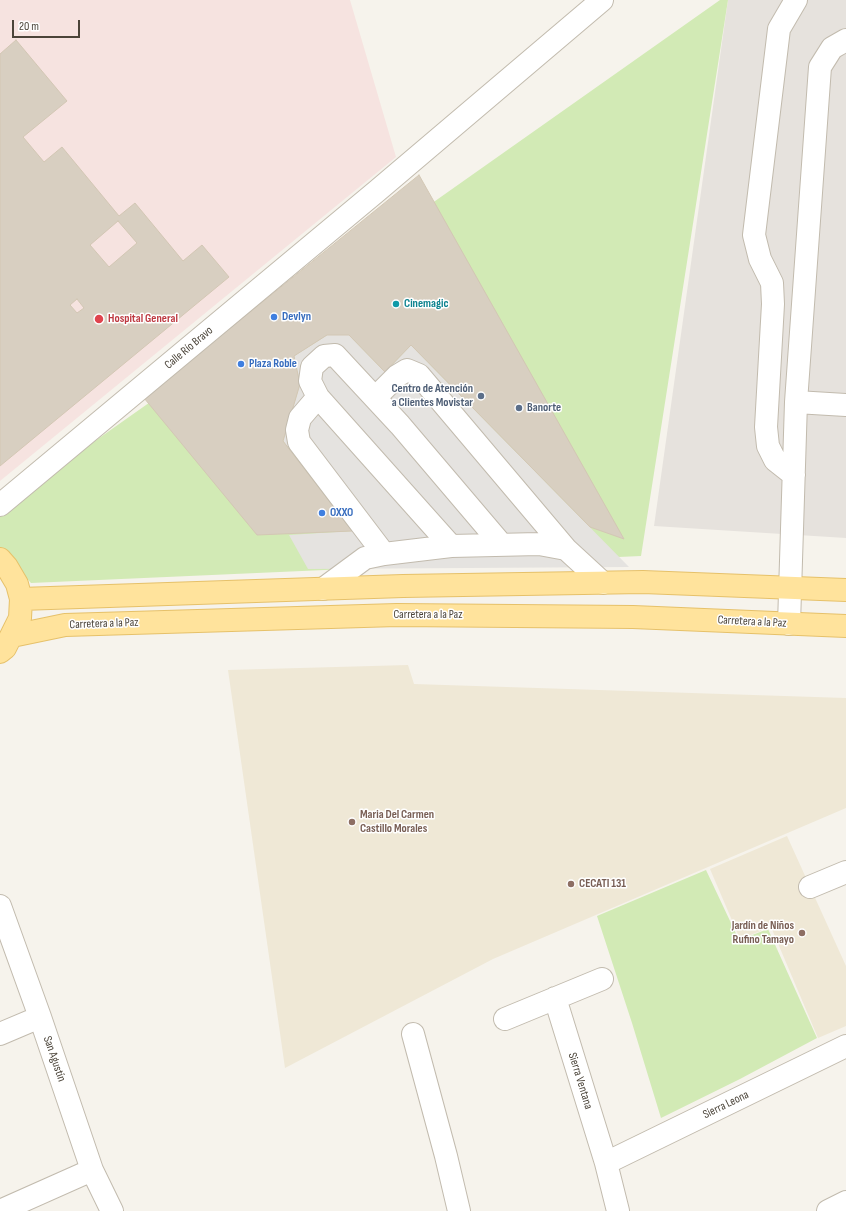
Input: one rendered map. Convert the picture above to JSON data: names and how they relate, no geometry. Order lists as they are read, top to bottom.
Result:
{
  "streets": {
    "main road": ["Carretera a la Paz"],
    "street": [
      "Calle Río Bravo",
      "San Agustín",
      "Sierra Ventana",
      "Sierra Leona"
    ]
  },
  "crossings": [
    ["Sierra Ventana", "Sierra Leona"]
  ],
  "places": [
    "Cinemagic",
    "Devlyn",
    "Hospital General",
    "Plaza Roble",
    "Centro de Atención a Clientes Movistar",
    "Banorte",
    "OXXO",
    "Maria Del Carmen Castillo Morales",
    "CECATI 131",
    "Jardín de Niños Rufino Tamayo"
  ],
  "scale_bar": "20 m"
}
